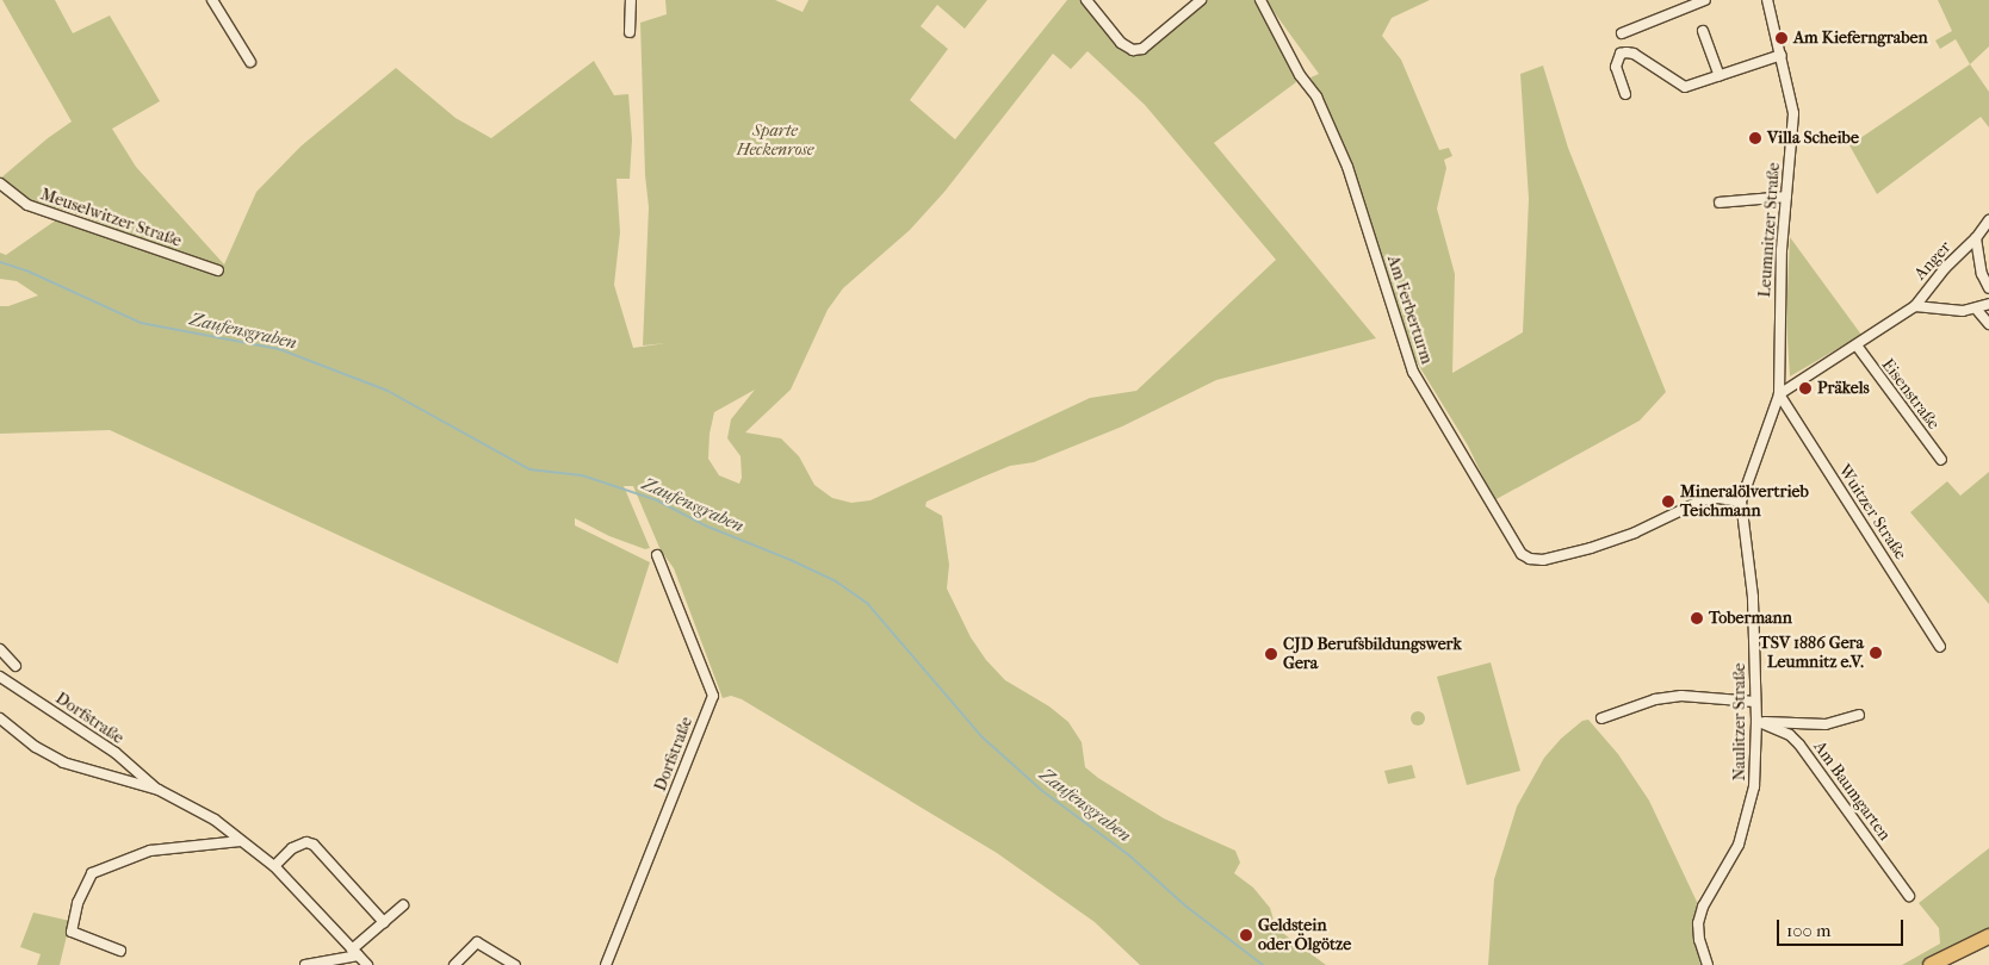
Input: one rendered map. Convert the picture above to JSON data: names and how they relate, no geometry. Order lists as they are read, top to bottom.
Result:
{
  "streets": {
    "street": [
      "Meuselwitzer Straße",
      "Leumnitzer Straße",
      "Anger",
      "Am Ferberturm",
      "Eisenstraße",
      "Wuitzer Straße",
      "Dorfstraße",
      "Naulitzer Straße",
      "Am Baumgarten"
    ]
  },
  "crossings": [
    ["Leumnitzer Straße", "Wuitzer Straße"],
    ["Leumnitzer Straße", "Naulitzer Straße"],
    ["Am Ferberturm", "Naulitzer Straße"],
    ["Wuitzer Straße", "Naulitzer Straße"],
    ["Naulitzer Straße", "Am Baumgarten"]
  ],
  "water": ["Zaufensgraben"],
  "parks": ["Sparte Heckenrose"],
  "places": [
    "Am Kieferngraben",
    "Villa Scheibe",
    "Präkels",
    "Mineralölvertrieb Teichmann",
    "Tobermann",
    "TSV 1886 Gera Leumnitz e.V.",
    "CJD Berufsbildungswerk Gera",
    "Geldstein oder Ölgötze"
  ],
  "scale_bar": "100 m"
}
